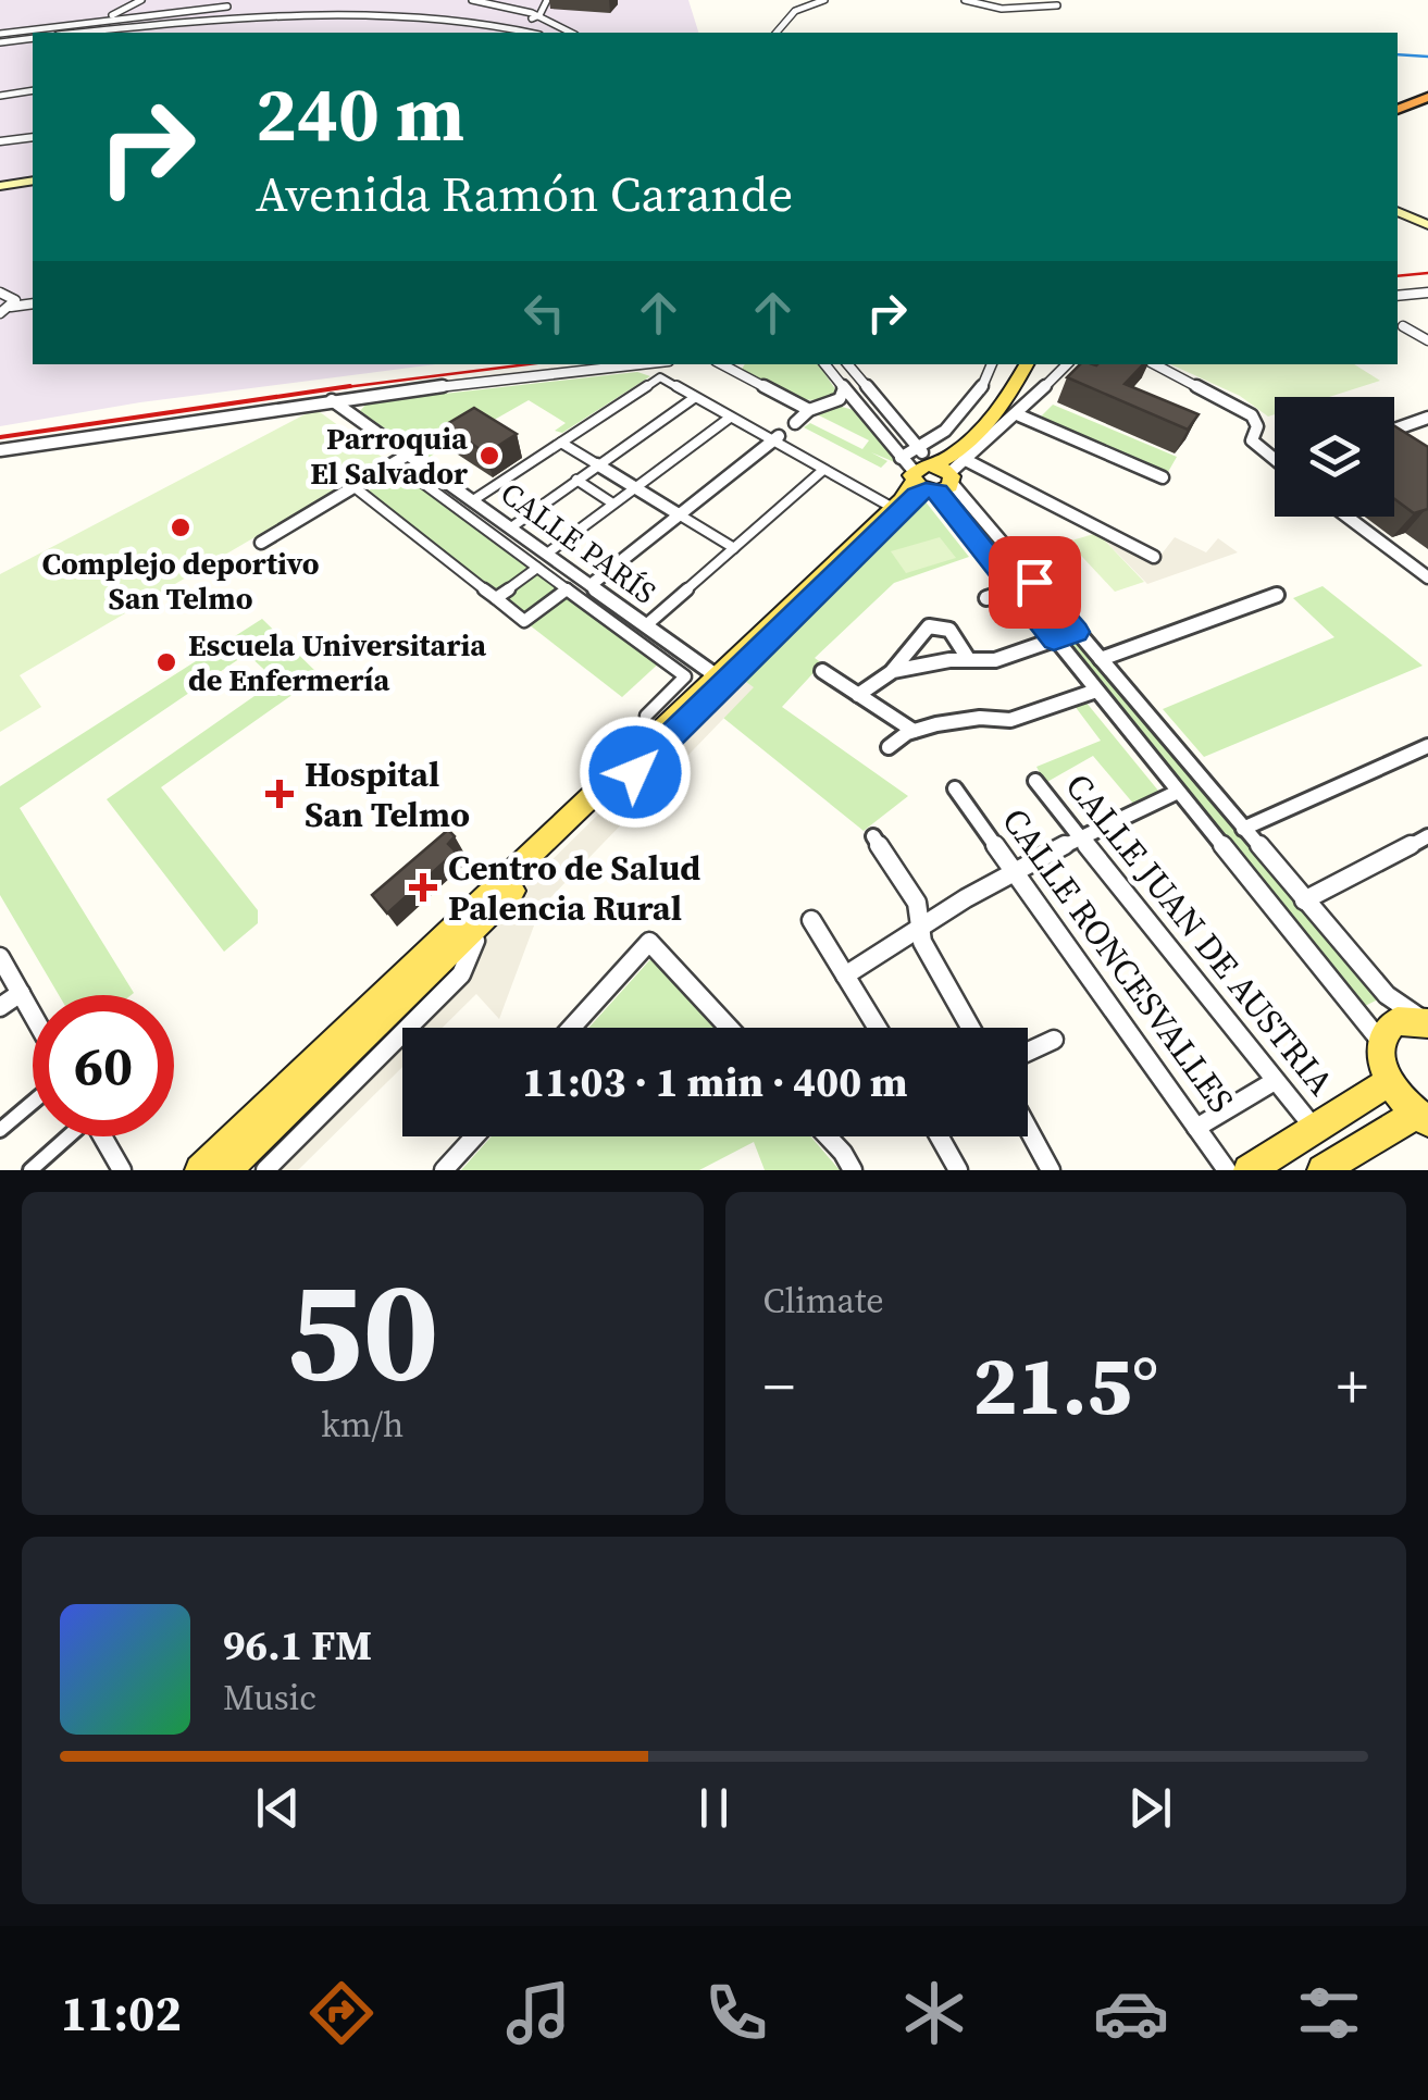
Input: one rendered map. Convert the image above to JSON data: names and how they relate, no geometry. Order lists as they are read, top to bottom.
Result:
{
  "streets": {
    "street": ["CALLE PARÍS", "CALLE JUAN DE AUSTRIA", "CALLE RONCESVALLES"]
  },
  "places": {
    "other": ["Parroquia El Salvador", "Complejo deportivo San Telmo", "Escuela Universitaria de Enfermería"],
    "health": ["Hospital San Telmo", "Centro de Salud Palencia Rural"]
  },
  "page": {
    "turn": ["240 m", "Avenida Ramón Carande"],
    "limit": "60",
    "trip": "11:03 · 1 min · 400 m",
    "tile": [
      ["50", "km/h"],
      "Climate"
    ],
    "heat": ["−", "21.5°", "+"],
    "song": ["96.1 FM", "Music"],
    "tabs": "11:02"
  }
}
